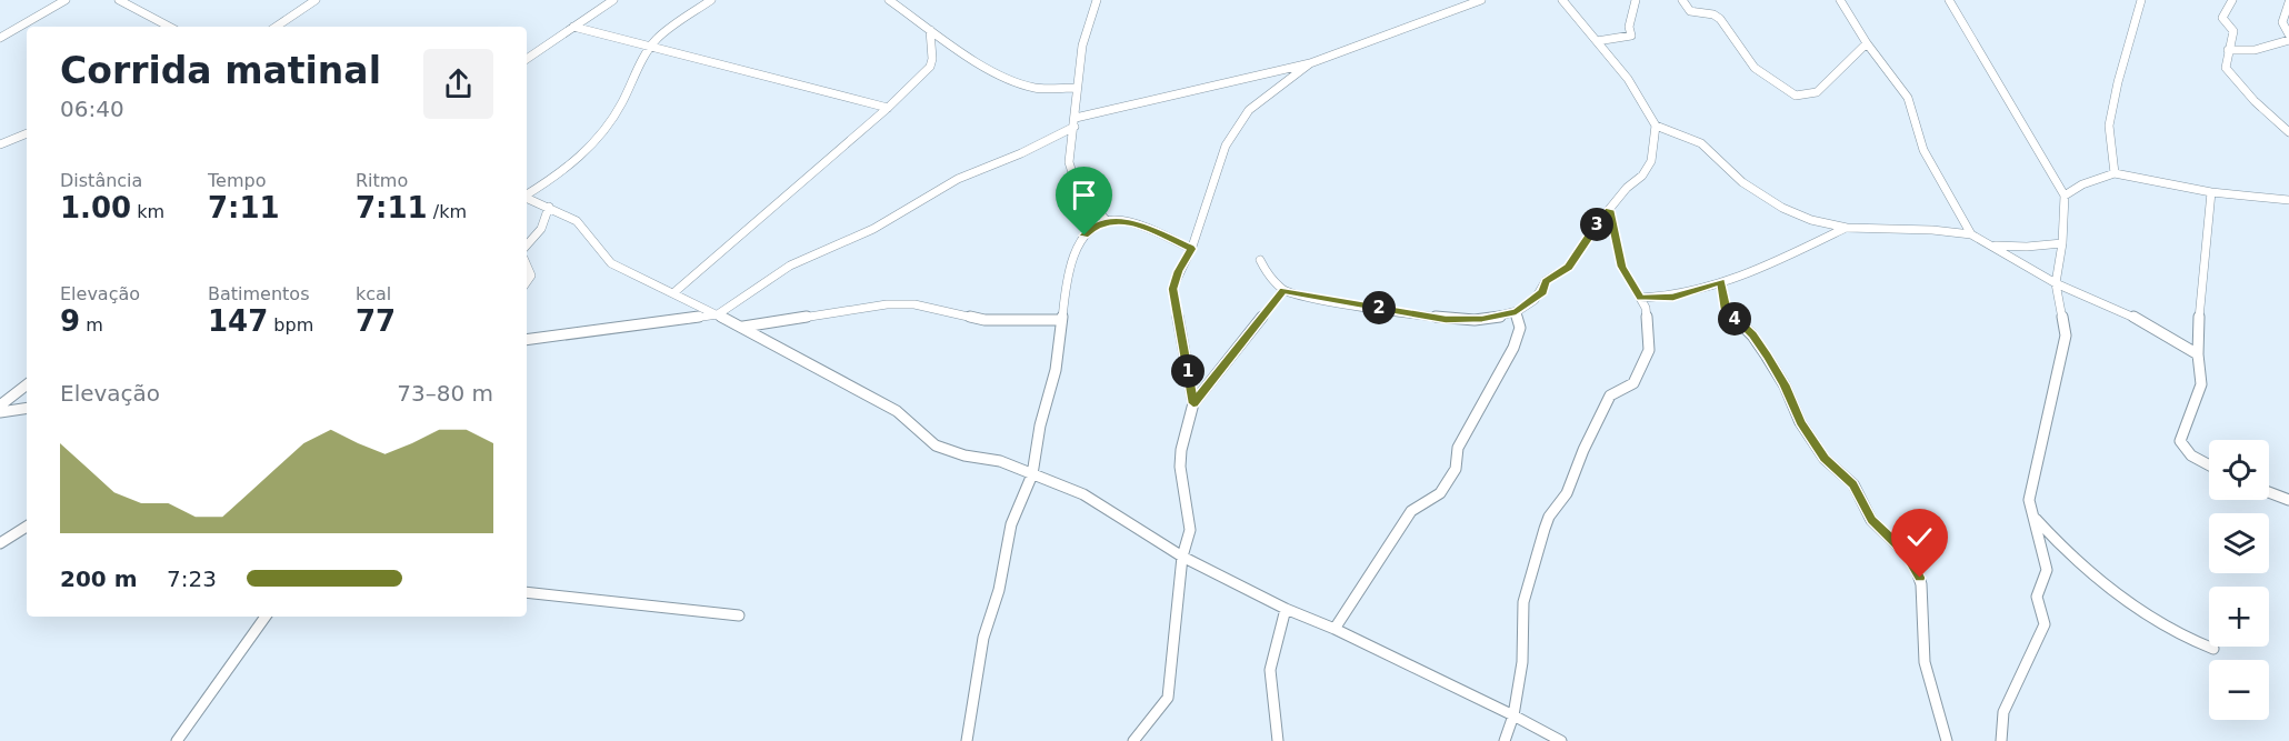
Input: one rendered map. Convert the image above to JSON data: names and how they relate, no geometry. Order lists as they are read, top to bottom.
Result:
{
  "page": {
    "heading": ["Corrida matinal", "06:40"],
    "stats": [
      ["Distância", "1.00 km"],
      ["Tempo", "7:11"],
      ["Ritmo", "7:11 /km"],
      ["Elevação", "9 m"],
      ["Batimentos", "147 bpm"],
      ["kcal", "77"]
    ],
    "pins": [
      "3",
      "2",
      "4",
      "1"
    ],
    "chart": ["Elevação", "73–80 m"],
    "map_buttons": ["+", "−"],
    "list": [
      {
        "name": "200 m",
        "note": "7:23"
      }
    ]
  }
}
